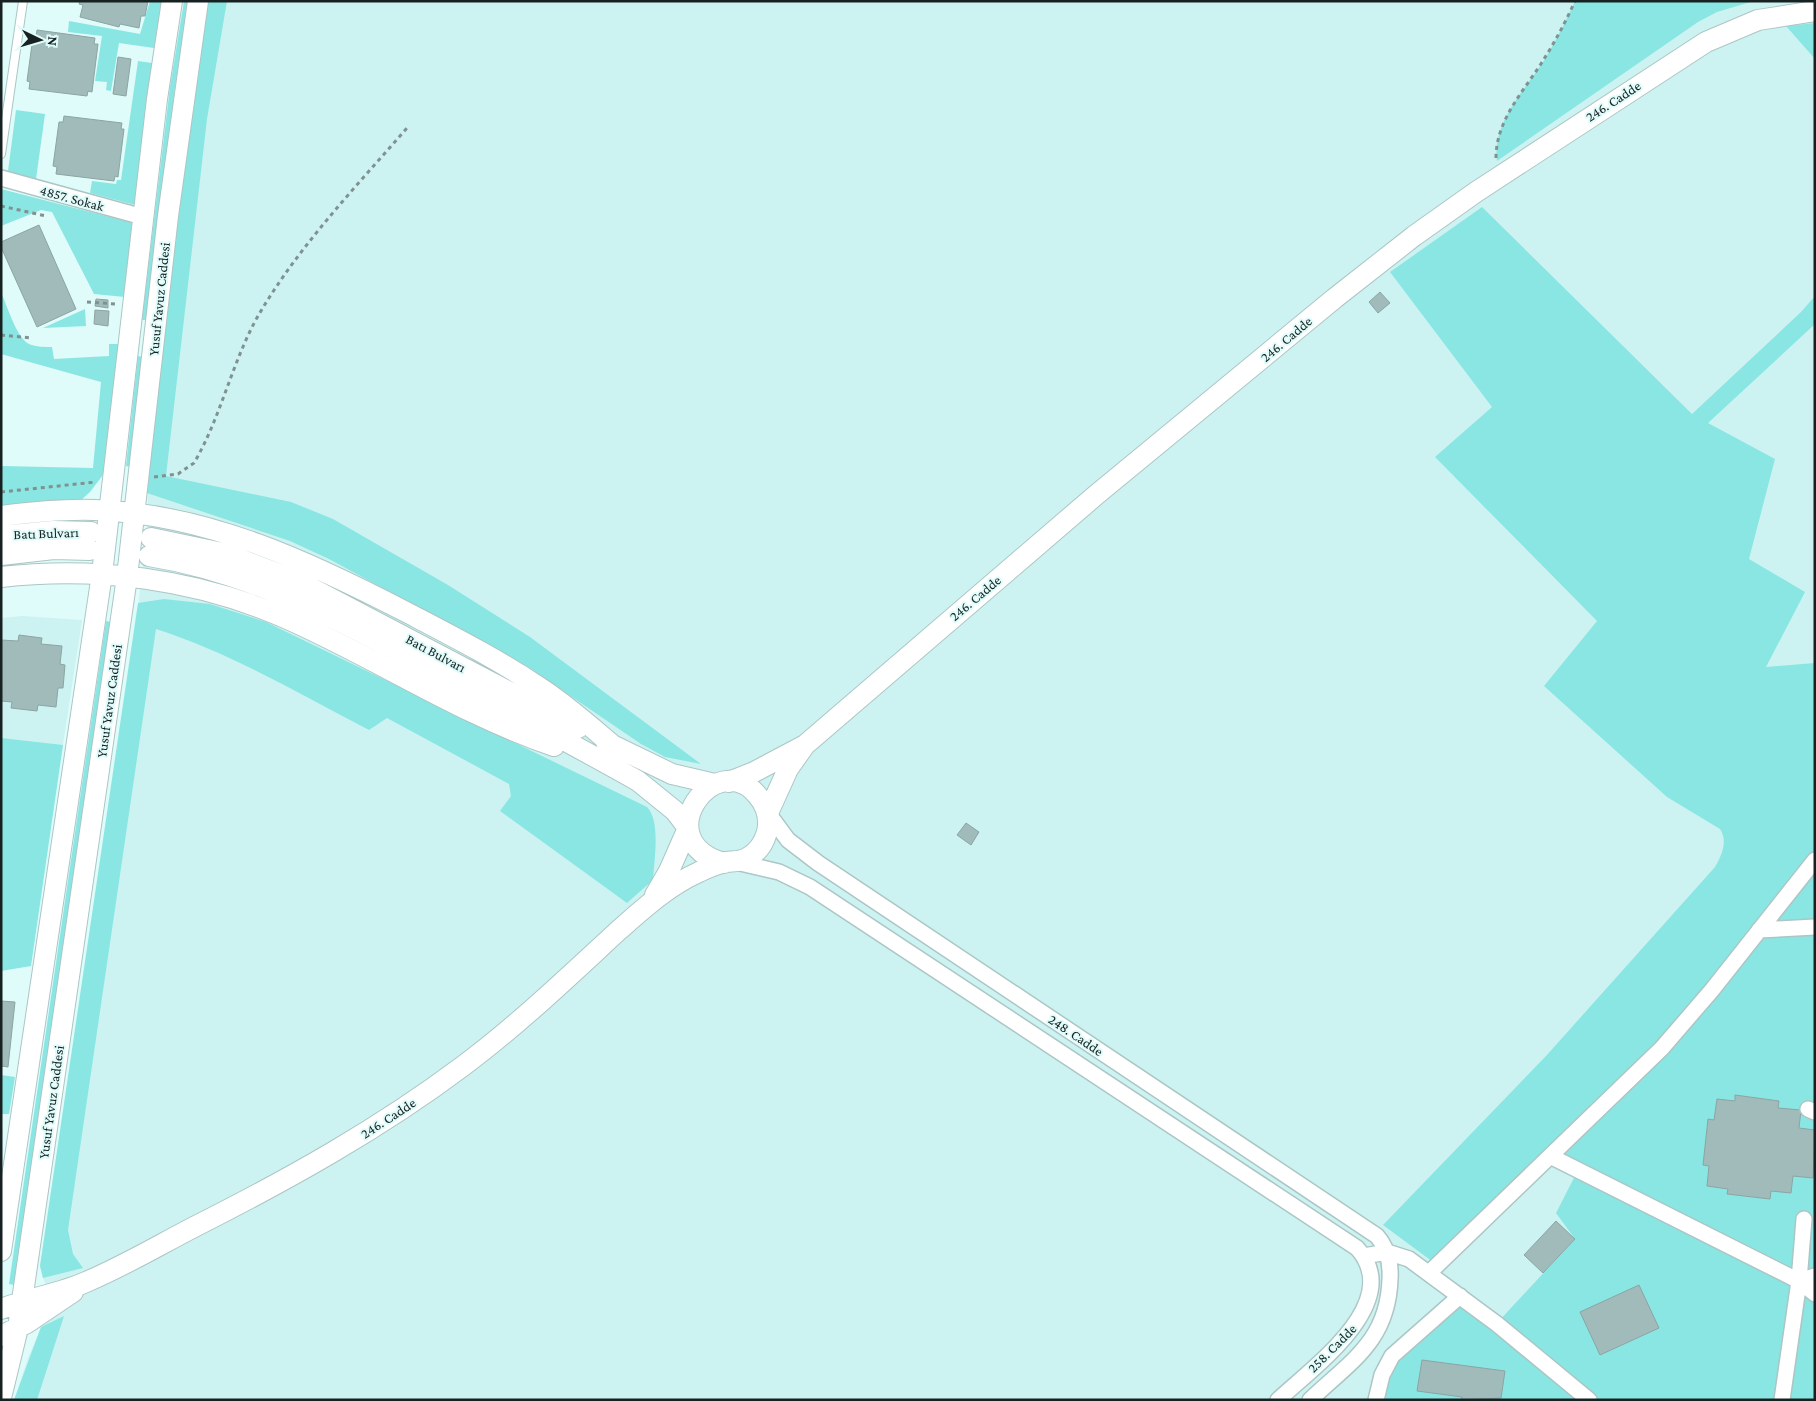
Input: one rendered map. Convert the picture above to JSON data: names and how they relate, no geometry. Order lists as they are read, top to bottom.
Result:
{
  "streets": {
    "street": [
      "246. Cadde",
      "4857. Sokak",
      "Yusuf Yavuz Caddesi",
      "Batı Bulvarı",
      "248. Cadde",
      "258. Cadde"
    ]
  },
  "crossings": [
    ["246. Cadde", "Yusuf Yavuz Caddesi"],
    ["246. Cadde", "Batı Bulvarı"],
    ["246. Cadde", "248. Cadde"],
    ["4857. Sokak", "Yusuf Yavuz Caddesi"],
    ["Batı Bulvarı", "248. Cadde"],
    ["248. Cadde", "258. Cadde"]
  ],
  "north": "right"
}
